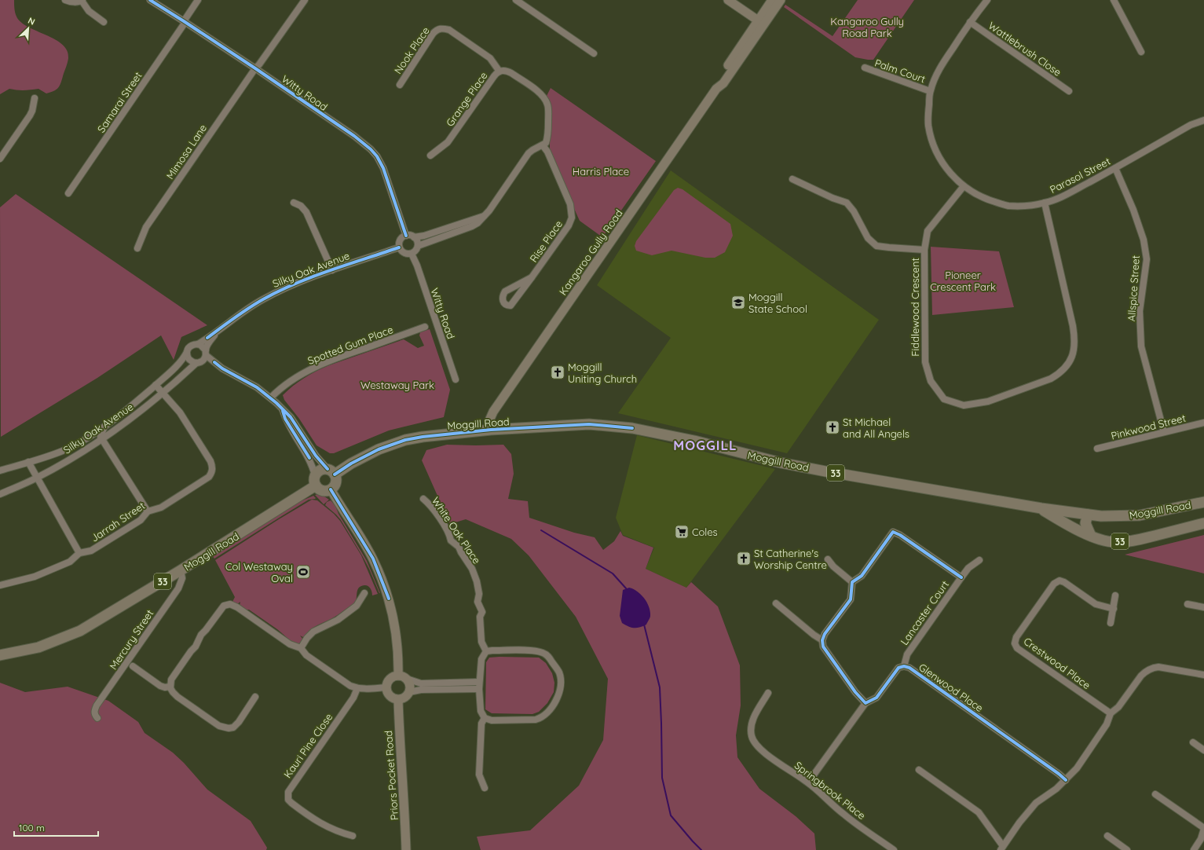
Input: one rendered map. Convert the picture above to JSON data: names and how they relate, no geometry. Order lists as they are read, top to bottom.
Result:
{
  "streets": {
    "main road": [
      "Kangaroo Gully Road",
      "Moggill Road",
      "33",
      "Priors Pocket Road"
    ],
    "street": [
      "Wattlebrush Close",
      "Nook Place",
      "Palm Court",
      "Witty Road",
      "Grange Place",
      "Samarai Street",
      "Mimosa Lane",
      "Parasol Street",
      "Rise Place",
      "Silky Oak Avenue",
      "Allspice Street",
      "Fiddlewood Crescent",
      "Spotted Gum Place",
      "Pinkwood Street",
      "Jarrah Street",
      "White Oak Place",
      "Lancaster Court",
      "Mercury Street",
      "Crestwood Place",
      "Glenwood Place",
      "Kauri Pine Close",
      "Springbrook Place"
    ]
  },
  "crossings": [
    ["Wattlebrush Close", "Parasol Street"],
    ["Nook Place", "Grange Place"],
    ["Palm Court", "Parasol Street"],
    ["Witty Road", "Samarai Street"],
    ["Witty Road", "Mimosa Lane"],
    ["Witty Road", "Silky Oak Avenue"],
    ["Grange Place", "Rise Place"],
    ["Parasol Street", "Allspice Street"],
    ["Parasol Street", "Fiddlewood Crescent"],
    ["Kangaroo Gully Road", "Moggill Road"],
    ["Silky Oak Avenue", "Jarrah Street"],
    ["Allspice Street", "Pinkwood Street"],
    ["Moggill Road", "33"],
    ["Moggill Road", "Mercury Street"],
    ["Lancaster Court", "Glenwood Place"]
  ],
  "districts": ["MOGGILL"],
  "parks": [
    "Kangaroo Gully Road Park",
    "Harris Place",
    "Pioneer Crescent Park",
    "Westaway Park"
  ],
  "places": {
    "school or university": ["Moggill State School"],
    "church": ["Moggill Uniting Church", "St Michael and All Angels", "St Catherine's Worship Centre"],
    "supermarket": ["Coles"],
    "sports": ["Col Westaway Oval"]
  },
  "scale_bar": "100 m",
  "north": "top right"
}
